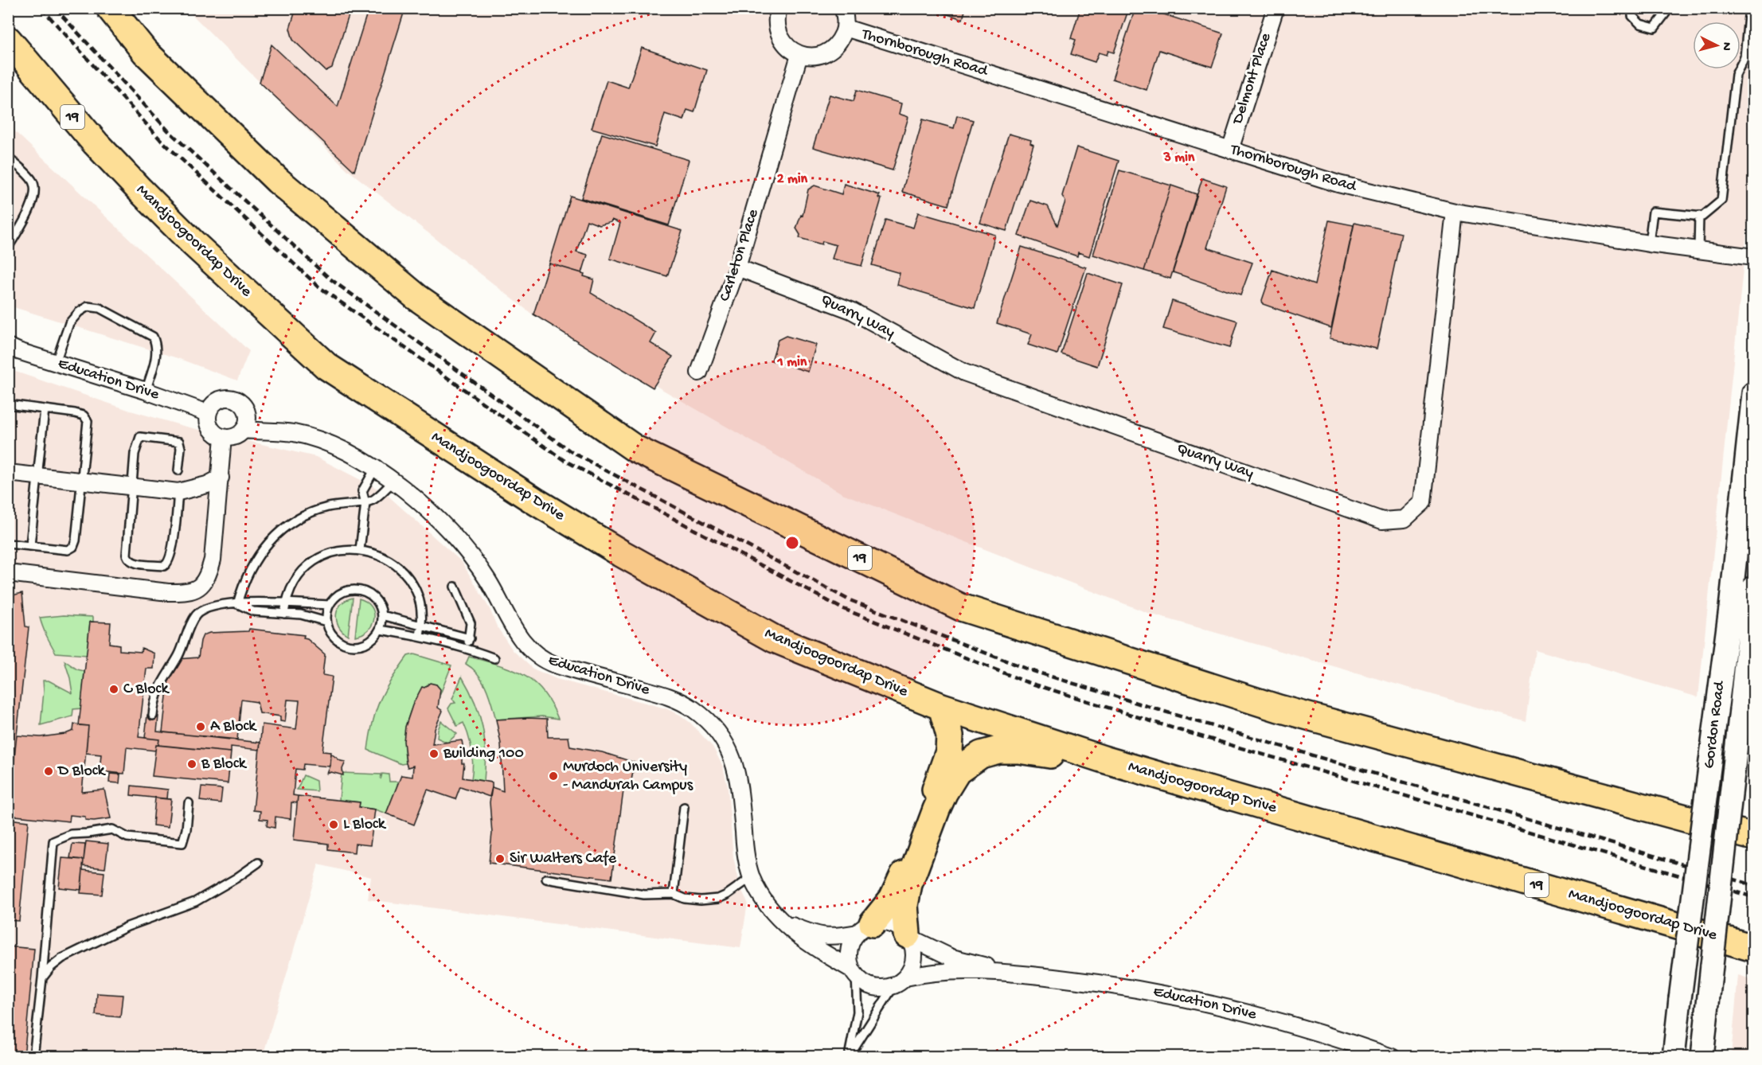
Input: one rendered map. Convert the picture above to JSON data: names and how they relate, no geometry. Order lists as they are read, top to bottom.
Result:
{
  "streets": {
    "highway": ["19", "Mandjoogoordap Drive"],
    "main road": ["Gordon Road"],
    "street": [
      "Thornborough Road",
      "Delmont Place",
      "Carleton Place",
      "Quarry Way",
      "Education Drive"
    ]
  },
  "crossings": [
    ["Thornborough Road", "Delmont Place"],
    ["Thornborough Road", "Quarry Way"],
    ["Carleton Place", "Quarry Way"]
  ],
  "places": [
    "C Block",
    "A Block",
    "Building 100",
    "B Block",
    "D Block",
    "Murdoch University - Mandurah Campus",
    "L Block",
    "Sir Walters Cafe"
  ],
  "north": "right",
  "rings": ["3 min", "2 min", "1 min"]
}
